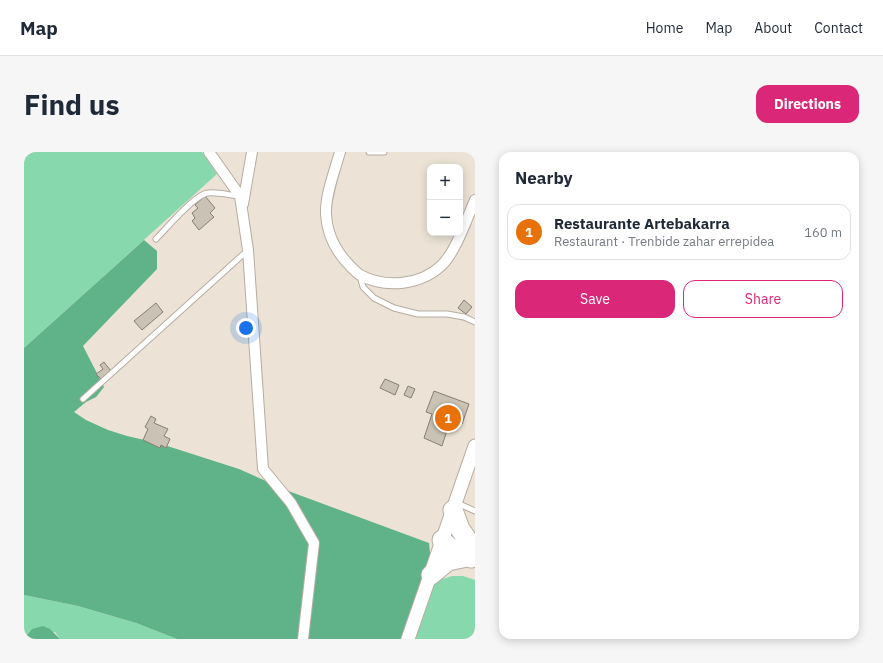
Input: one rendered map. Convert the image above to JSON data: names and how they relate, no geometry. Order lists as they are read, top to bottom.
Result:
{
  "page": {
    "header": "Map",
    "nav": [
      "Home",
      "Map",
      "About",
      "Contact"
    ],
    "buttons": [
      "Directions",
      ["Save", "Share"]
    ],
    "title": "Find us",
    "heading": "Nearby",
    "map_buttons": ["+", "−"],
    "list": [
      {
        "mark": "1",
        "name": "Restaurante Artebakarra",
        "note": "Restaurant · Trenbide zahar errepidea",
        "value": "160 m"
      }
    ],
    "pins": "1"
  }
}
